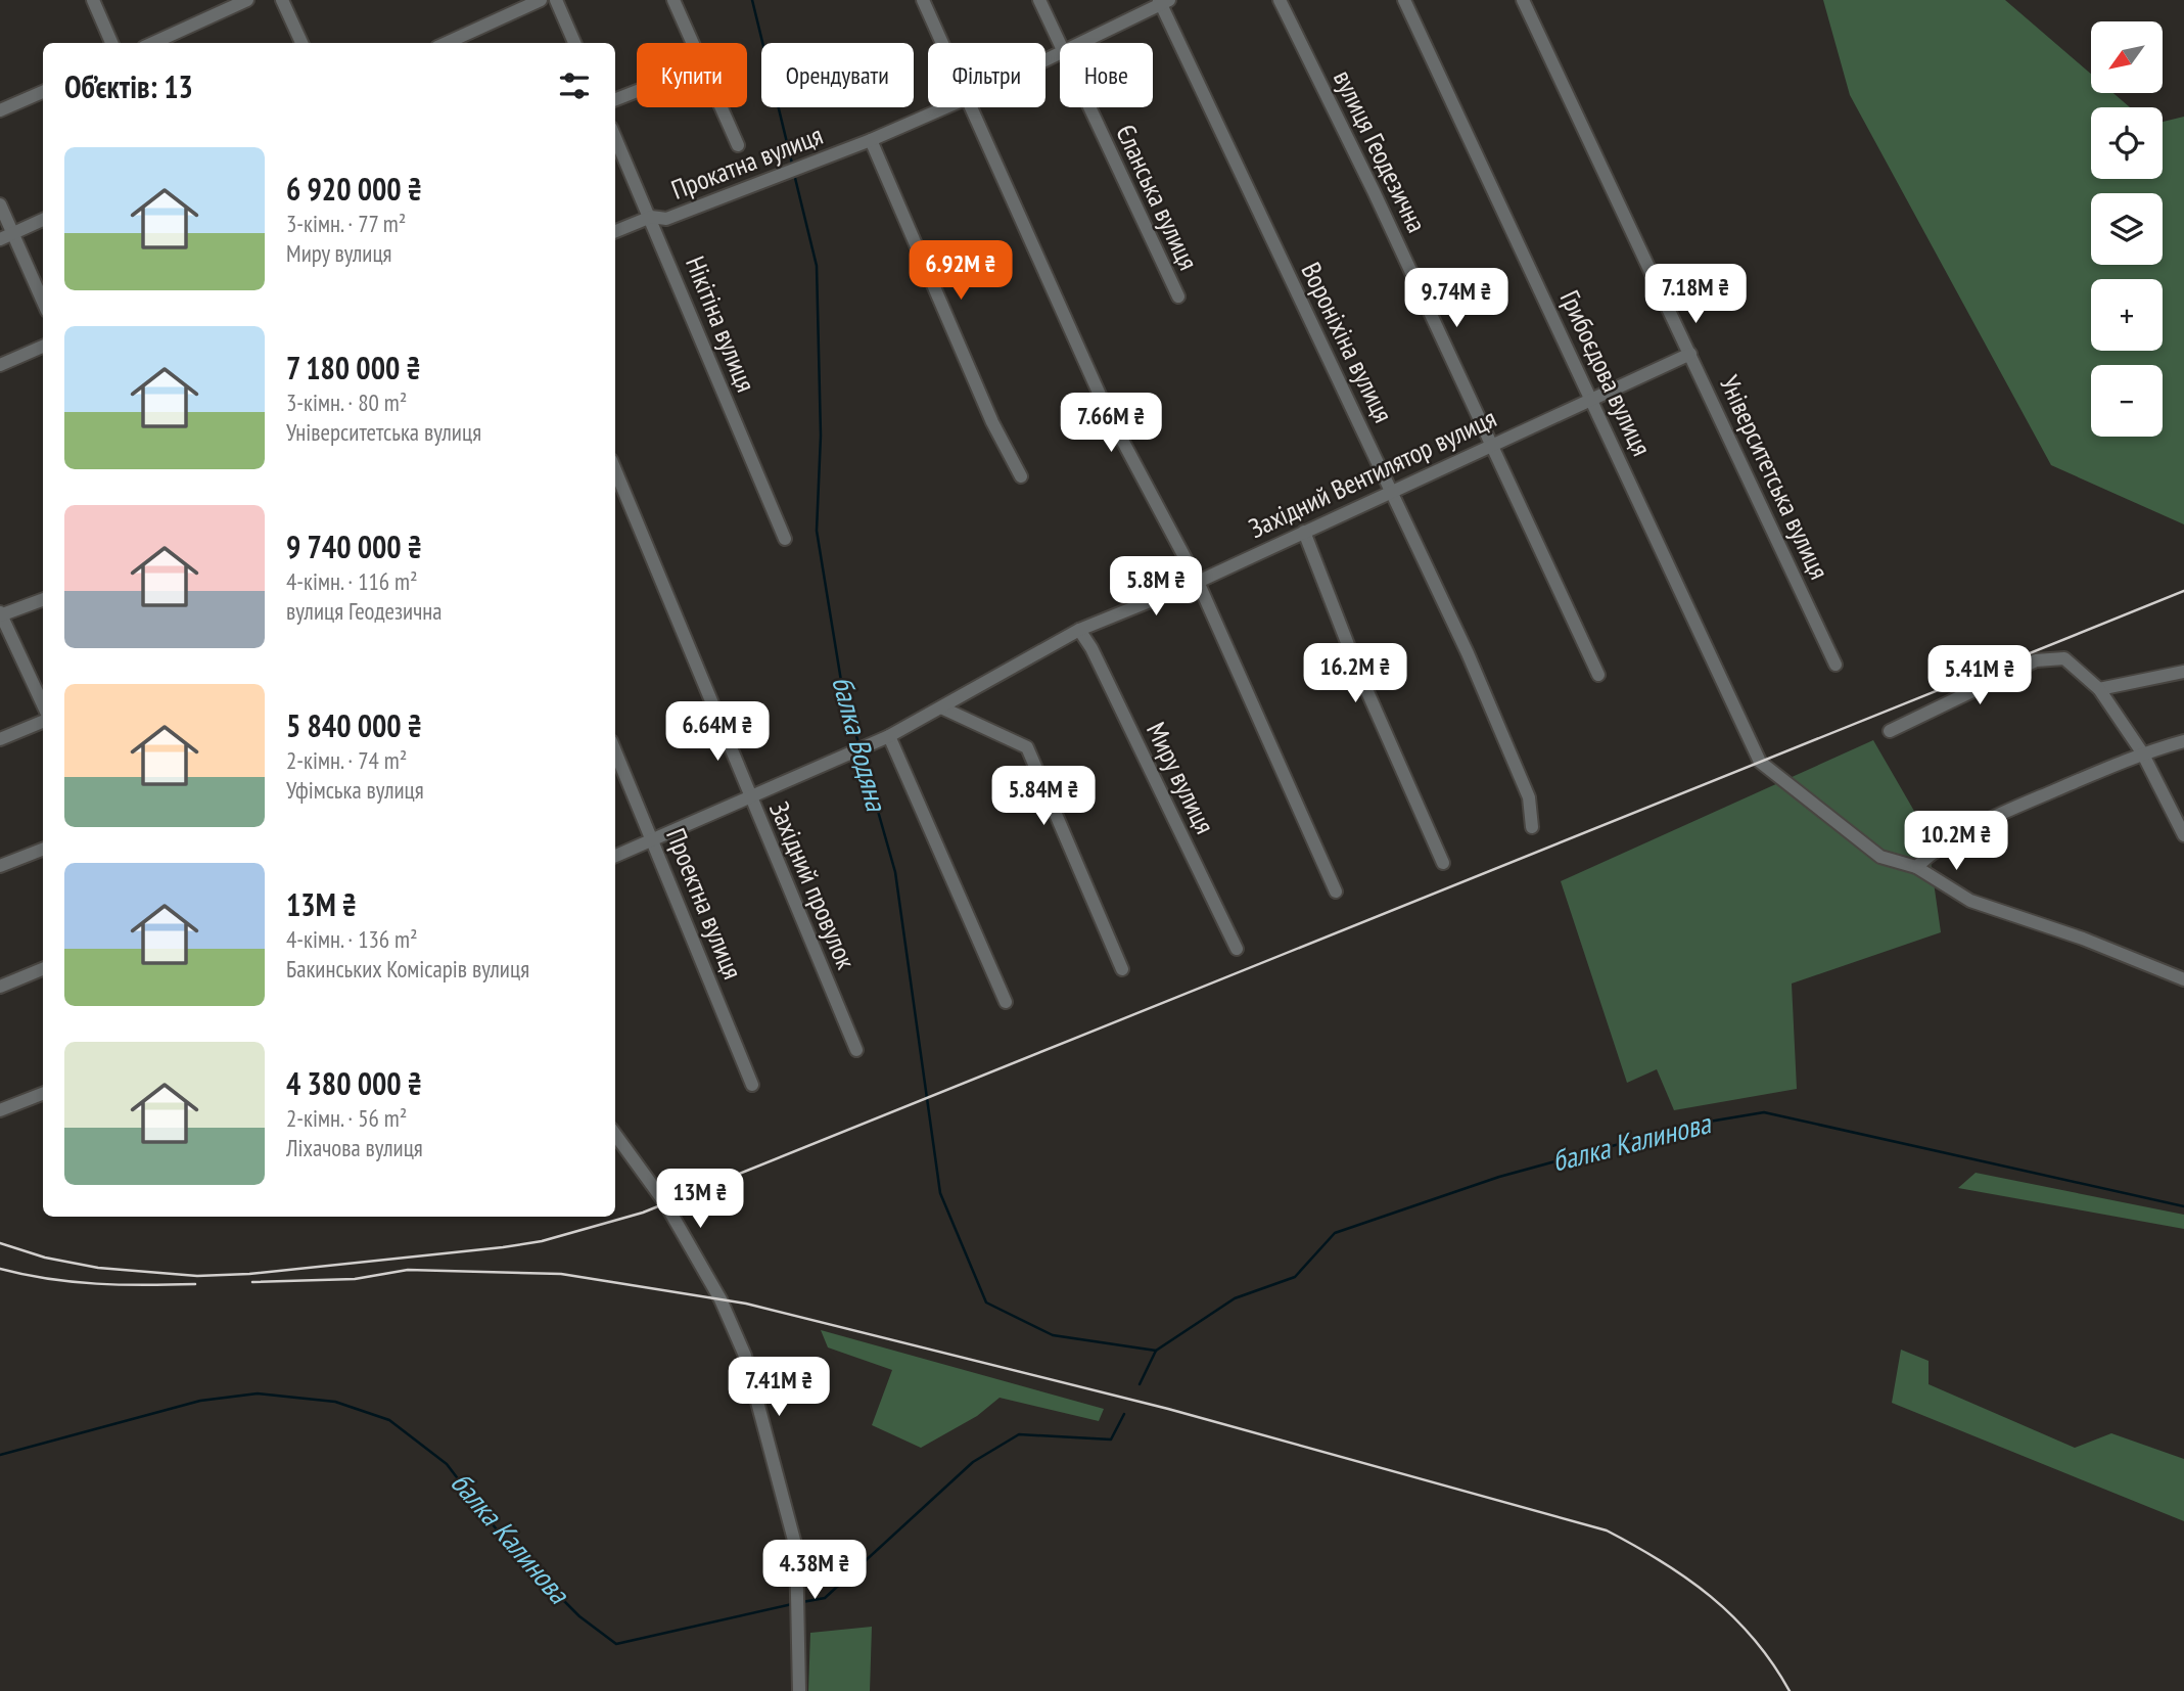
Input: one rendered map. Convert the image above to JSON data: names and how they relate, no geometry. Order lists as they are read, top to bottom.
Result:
{
  "streets": {
    "street": [
      "вулиця Геодезична",
      "Прокатна вулиця",
      "Єланська вулиця",
      "Нікітіна вулиця",
      "Вороніхіна вулиця",
      "Грибоєдова вулиця",
      "Західний Вентилятор вулиця",
      "Університетська вулиця",
      "Миру вулиця",
      "Західний провулок",
      "Проектна вулиця"
    ]
  },
  "crossings": [
    ["вулиця Геодезична", "Західний Вентилятор вулиця"],
    ["Прокатна вулиця", "Нікітіна вулиця"],
    ["Прокатна вулиця", "Вороніхіна вулиця"],
    ["Вороніхіна вулиця", "Західний Вентилятор вулиця"],
    ["Грибоєдова вулиця", "Західний Вентилятор вулиця"],
    ["Західний Вентилятор вулиця", "Університетська вулиця"],
    ["Західний Вентилятор вулиця", "Миру вулиця"],
    ["Західний Вентилятор вулиця", "Західний провулок"],
    ["Західний Вентилятор вулиця", "Проектна вулиця"]
  ],
  "water": ["балка Водяна", "балка Калинова"],
  "north": "bottom left",
  "page": {
    "map_buttons": ["+", "−"],
    "chip": [
      "Купити",
      "Орендувати",
      "Фільтри",
      "Нове"
    ],
    "heading": "Об’єктів: 13",
    "list": [
      {
        "name": "6 920 000 ₴",
        "note": "3-кімн. · 77 m² · Миру вулиця"
      },
      {
        "name": "7 180 000 ₴",
        "note": "3-кімн. · 80 m² · Університетська вулиця"
      },
      {
        "name": "9 740 000 ₴",
        "note": "4-кімн. · 116 m² · вулиця Геодезична"
      },
      {
        "name": "5 840 000 ₴",
        "note": "2-кімн. · 74 m² · Уфімська вулиця"
      },
      {
        "name": "13M ₴",
        "note": "4-кімн. · 136 m² · Бакинських Комісарів вулиця"
      },
      {
        "name": "4 380 000 ₴",
        "note": "2-кімн. · 56 m² · Ліхачова вулиця"
      }
    ],
    "price": [
      "6.92M ₴",
      "7.18M ₴",
      "9.74M ₴",
      "7.66M ₴",
      "5.8M ₴",
      "16.2M ₴",
      "5.41M ₴",
      "6.64M ₴",
      "5.84M ₴",
      "10.2M ₴",
      "13M ₴",
      "7.41M ₴",
      "4.38M ₴"
    ]
  }
}
